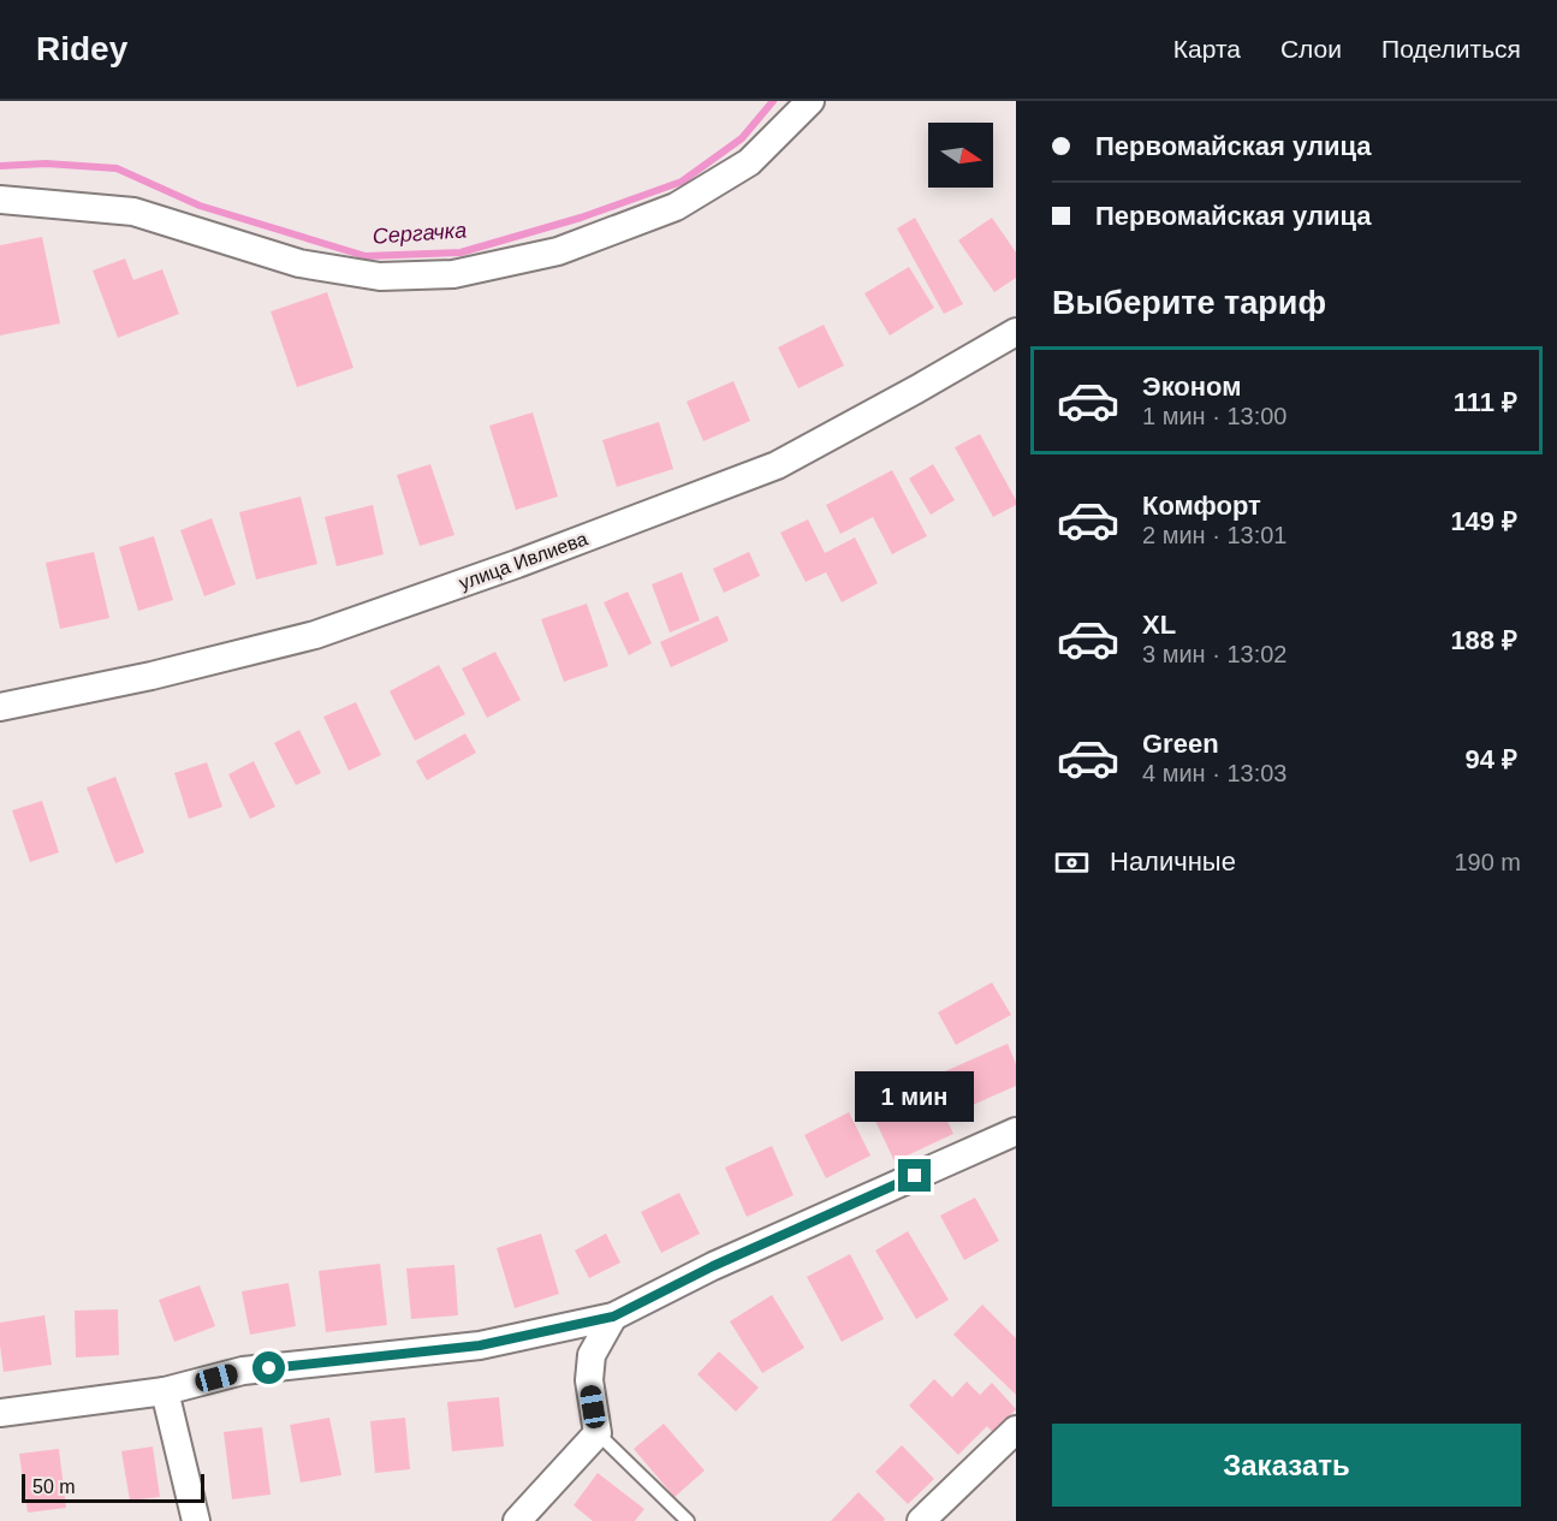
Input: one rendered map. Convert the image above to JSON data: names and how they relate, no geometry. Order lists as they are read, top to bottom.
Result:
{
  "streets": {
    "street": ["улица Ивлиева"]
  },
  "water": ["Сергачка"],
  "scale_bar": "50 m",
  "north": "right",
  "page": {
    "header": "Ridey",
    "nav": ["Карта", "Слои", "Поделиться"],
    "banner": ["Первомайская улица", "Первомайская улица"],
    "heading": "Выберите тариф",
    "list": [
      {
        "name": "Эконом",
        "note": "1 мин · 13:00",
        "value": "111 ₽"
      },
      {
        "name": "Комфорт",
        "note": "2 мин · 13:01",
        "value": "149 ₽"
      },
      {
        "name": "XL",
        "note": "3 мин · 13:02",
        "value": "188 ₽"
      },
      {
        "name": "Green",
        "note": "4 мин · 13:03",
        "value": "94 ₽"
      }
    ],
    "pay": ["Наличные", "190 m"],
    "bubble": "1 мин",
    "buttons": "Заказать",
    "scale": "50 m"
  }
}
